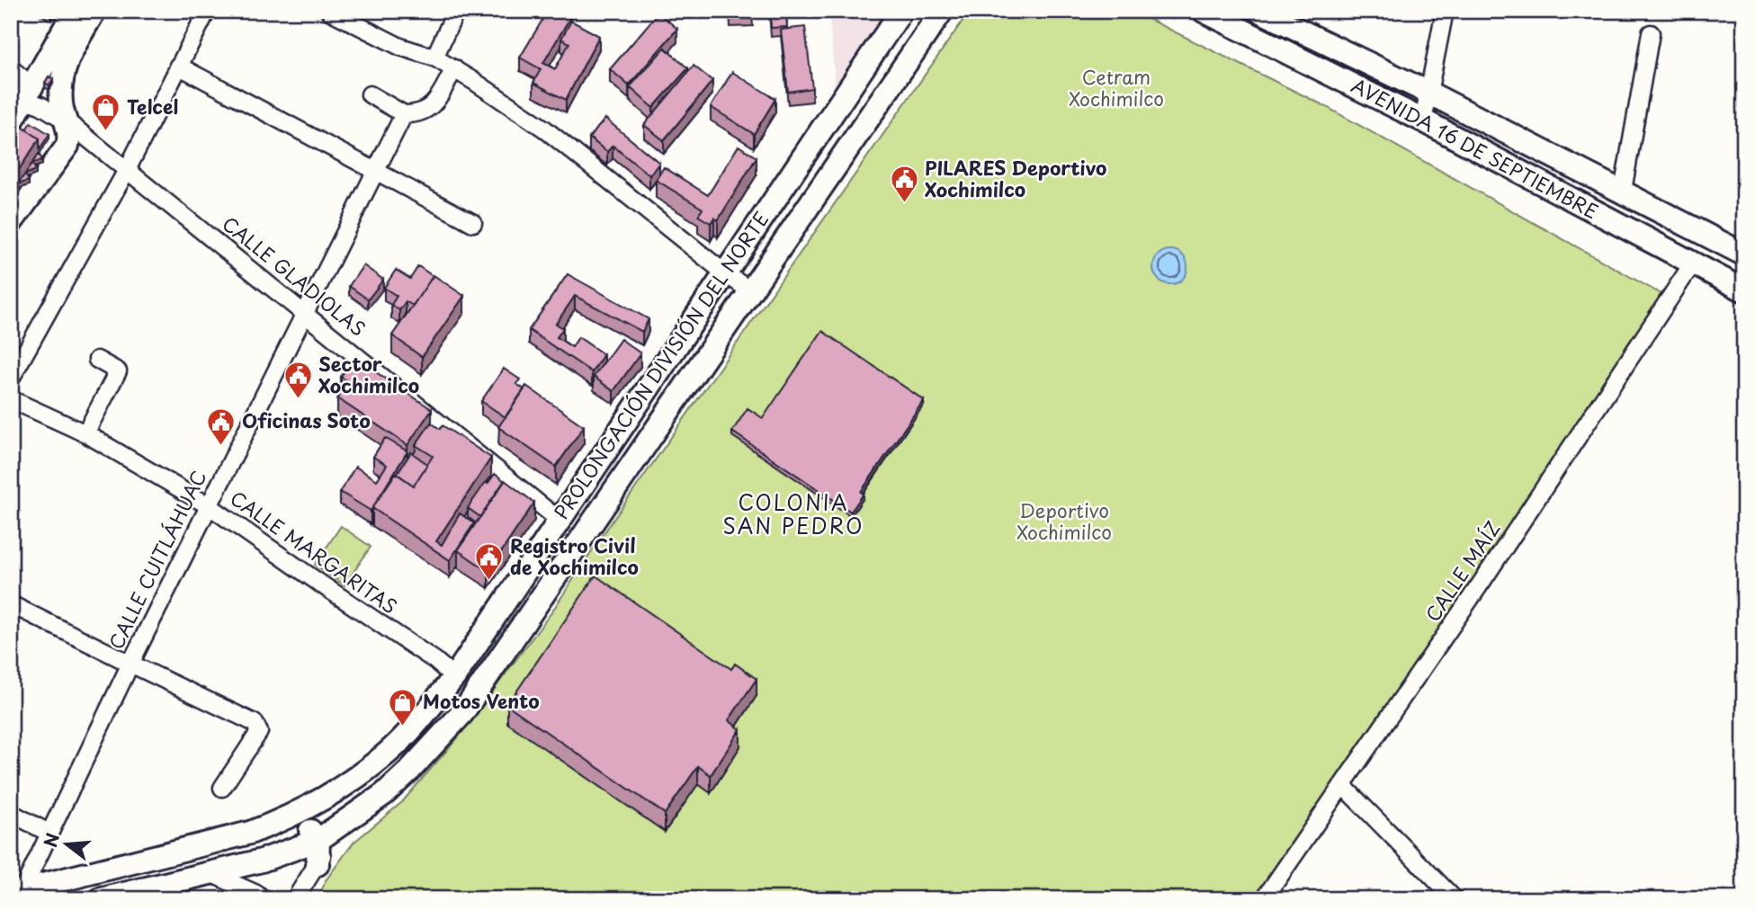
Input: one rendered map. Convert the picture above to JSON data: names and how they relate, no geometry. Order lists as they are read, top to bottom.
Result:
{
  "streets": {
    "main road": ["AVENIDA 16 DE SEPTIEMBRE", "PROLONGACIÓN DIVISIÓN DEL NORTE"],
    "street": [
      "CALLE GLADIOLAS",
      "CALLE MARGARITAS",
      "CALLE CUITLÁHUAC",
      "CALLE MAÍZ"
    ]
  },
  "crossings": [
    ["AVENIDA 16 DE SEPTIEMBRE", "CALLE MAÍZ"],
    ["CALLE GLADIOLAS", "PROLONGACIÓN DIVISIÓN DEL NORTE"],
    ["CALLE GLADIOLAS", "CALLE CUITLÁHUAC"],
    ["PROLONGACIÓN DIVISIÓN DEL NORTE", "CALLE MARGARITAS"],
    ["PROLONGACIÓN DIVISIÓN DEL NORTE", "CALLE CUITLÁHUAC"],
    ["CALLE MARGARITAS", "CALLE CUITLÁHUAC"]
  ],
  "districts": ["COLONIA SAN PEDRO"],
  "parks": ["Cetram Xochimilco", "Deportivo Xochimilco"],
  "places": {
    "shop": ["Telcel", "Motos Vento"],
    "public building": [
      "PILARES Deportivo Xochimilco",
      "Sector Xochimilco",
      "Oficinas Soto",
      "Registro Civil de Xochimilco"
    ]
  },
  "north": "left"
}
